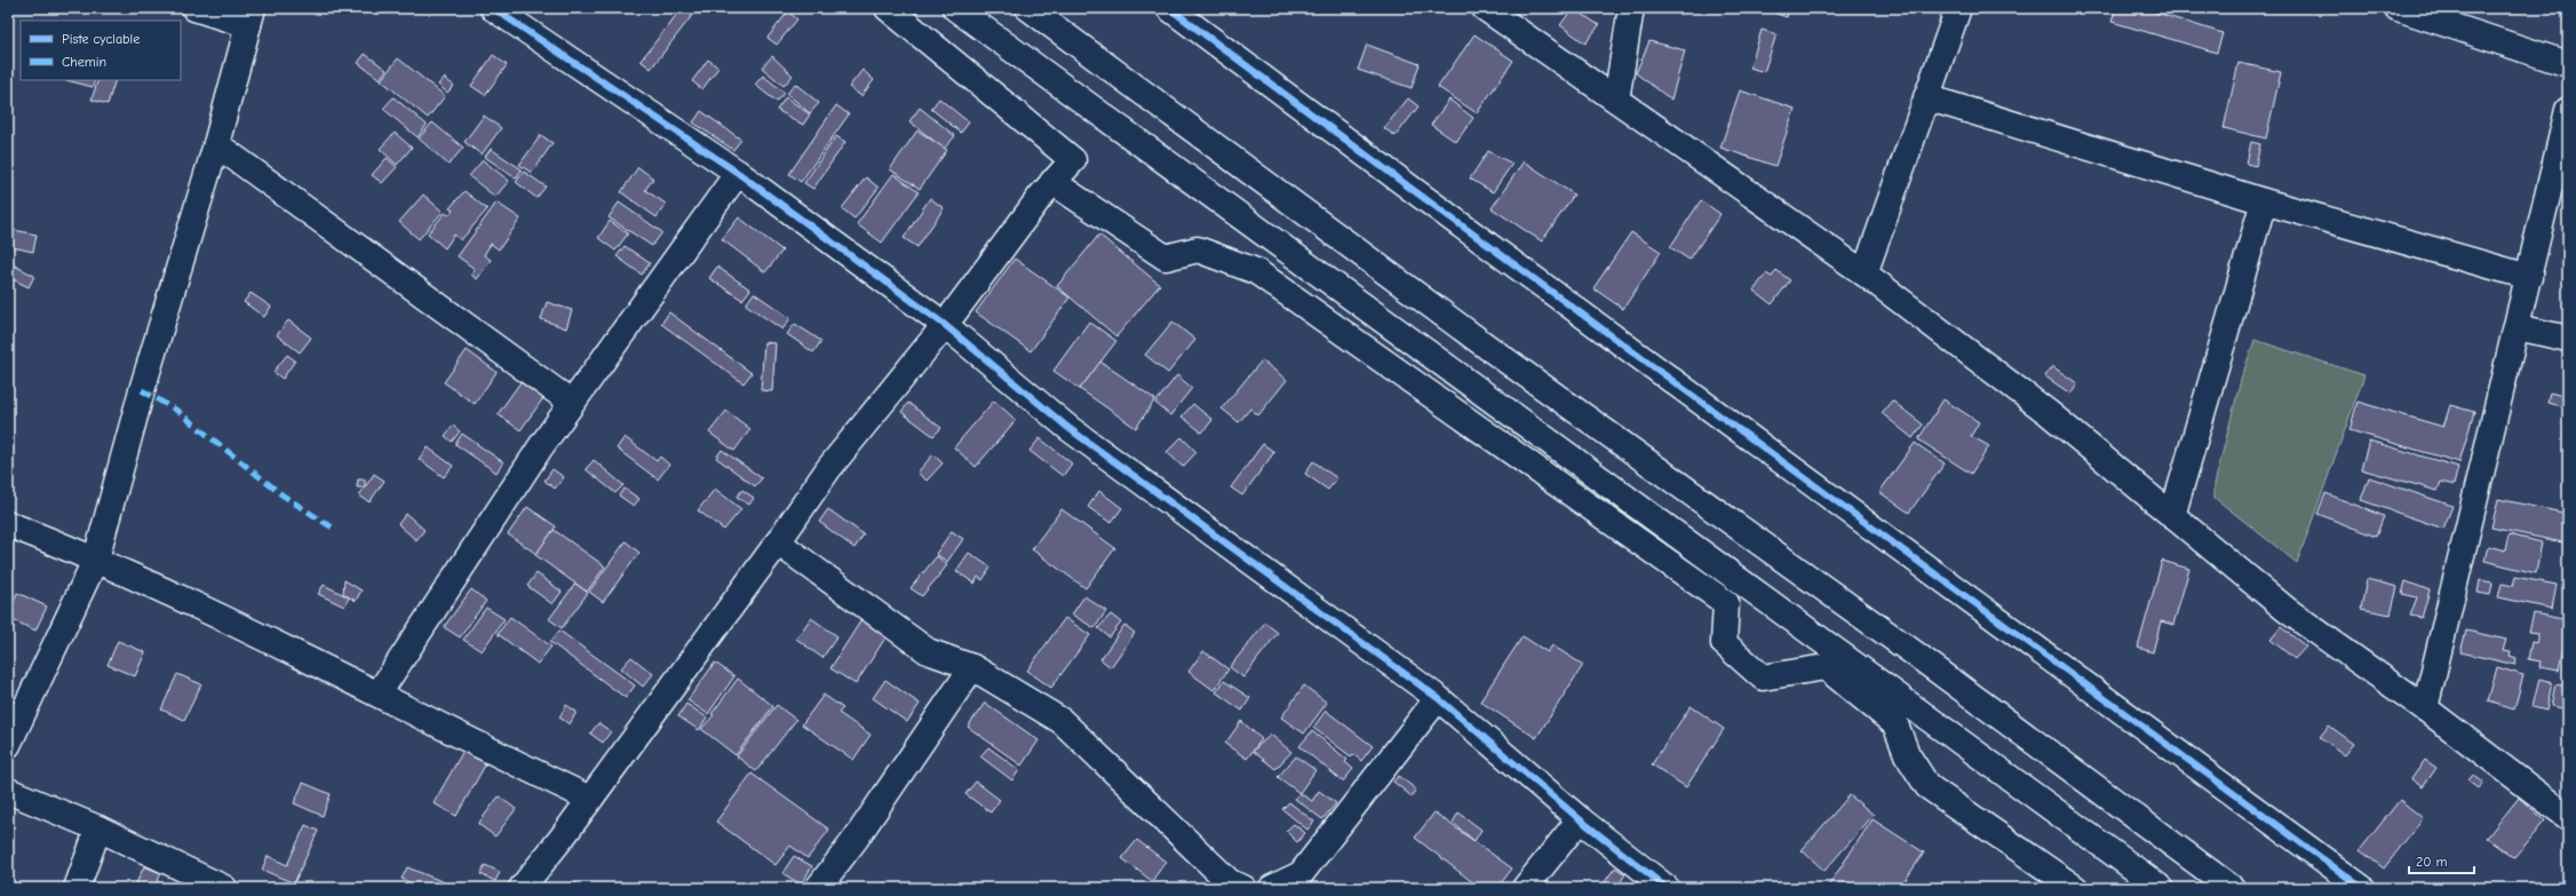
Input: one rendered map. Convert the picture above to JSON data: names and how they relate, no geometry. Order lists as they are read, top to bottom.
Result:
{
  "legend": ["Piste cyclable", "Chemin"],
  "scale_bar": "20 m"
}
